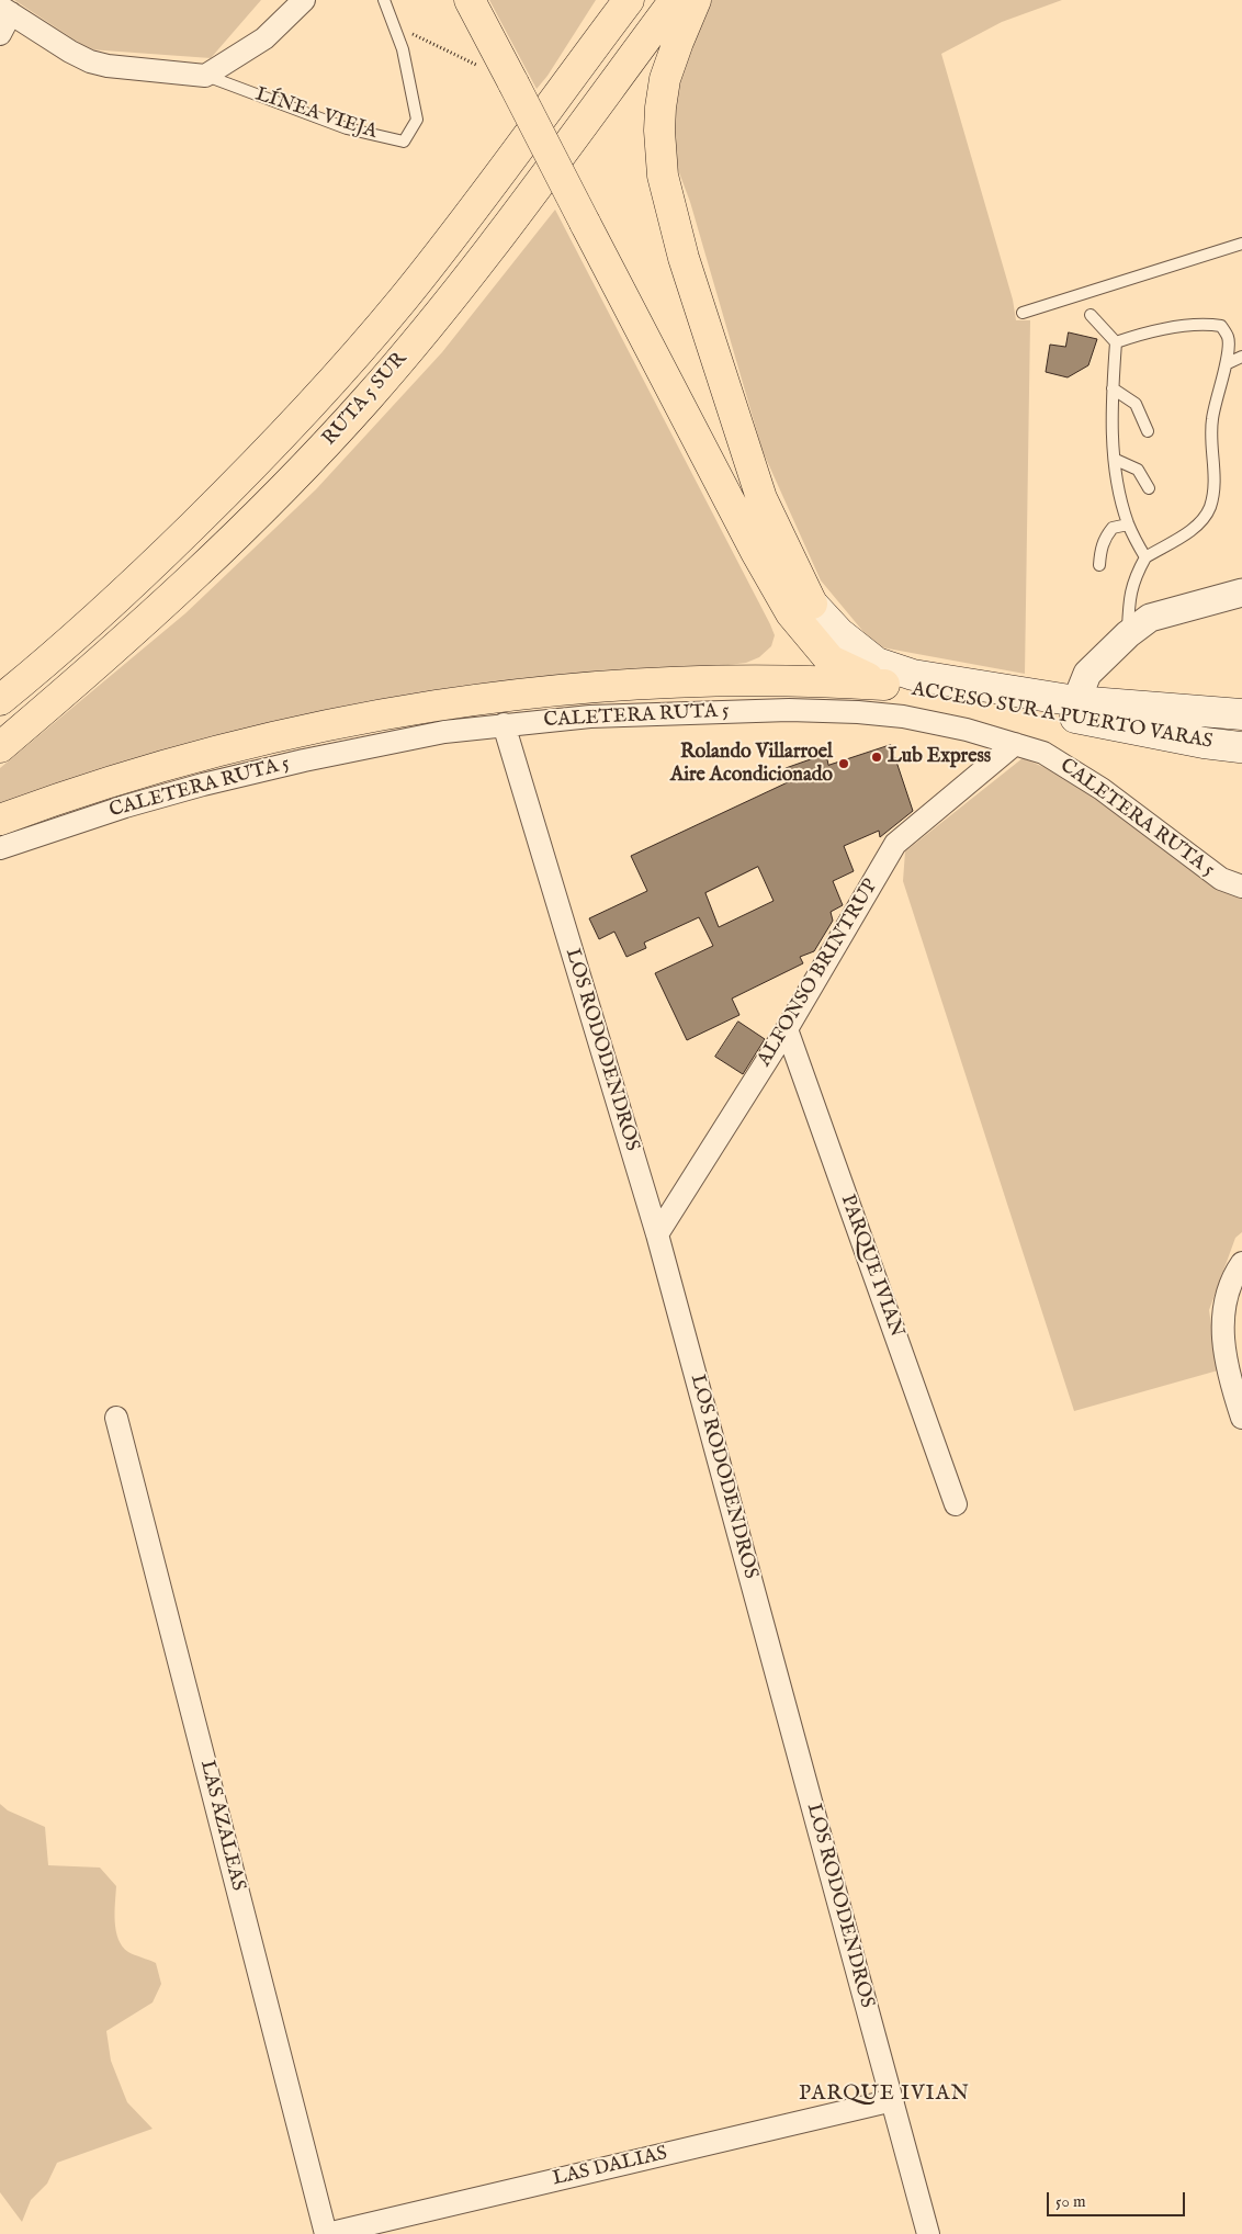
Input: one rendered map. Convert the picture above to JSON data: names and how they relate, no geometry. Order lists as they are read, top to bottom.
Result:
{
  "streets": {
    "highway": ["RUTA 5 SUR"],
    "main road": ["ACCESO SUR A PUERTO VARAS"],
    "street": [
      "CALETERA RUTA 5",
      "ALFONSO BRINTRUP",
      "LOS RODODENDROS",
      "PARQUE IVIAN",
      "LAS AZALEAS",
      "LAS DALIAS"
    ],
    "lane": ["LÍNEA VIEJA"]
  },
  "crossings": [
    ["CALETERA RUTA 5", "ALFONSO BRINTRUP"],
    ["CALETERA RUTA 5", "LOS RODODENDROS"],
    ["ALFONSO BRINTRUP", "LOS RODODENDROS"],
    ["ALFONSO BRINTRUP", "PARQUE IVIAN"],
    ["LOS RODODENDROS", "LAS DALIAS"],
    ["LAS AZALEAS", "LAS DALIAS"]
  ],
  "districts": ["PARQUE IVIAN"],
  "places": ["Lub Express", "Rolando Villarroel Aire Acondicionado"],
  "scale_bar": "50 m"
}
